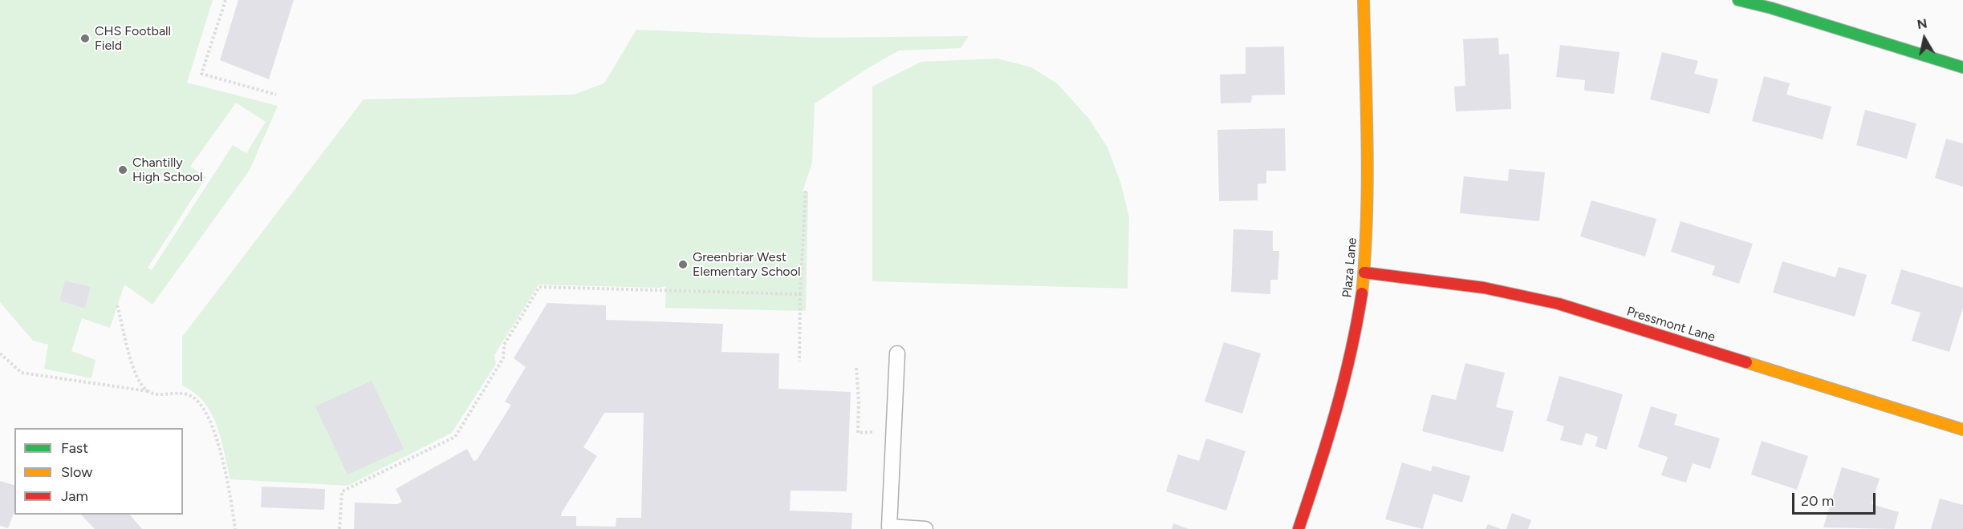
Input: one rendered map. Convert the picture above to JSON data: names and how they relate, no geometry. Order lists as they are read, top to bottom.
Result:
{
  "streets": {
    "street": ["Plaza Lane", "Pressmont Lane"]
  },
  "crossings": [
    ["Plaza Lane", "Pressmont Lane"]
  ],
  "places": ["CHS Football Field", "Chantilly High School", "Greenbriar West Elementary School"],
  "legend": ["Fast", "Slow", "Jam"],
  "scale_bar": "20 m",
  "north": "top"
}
